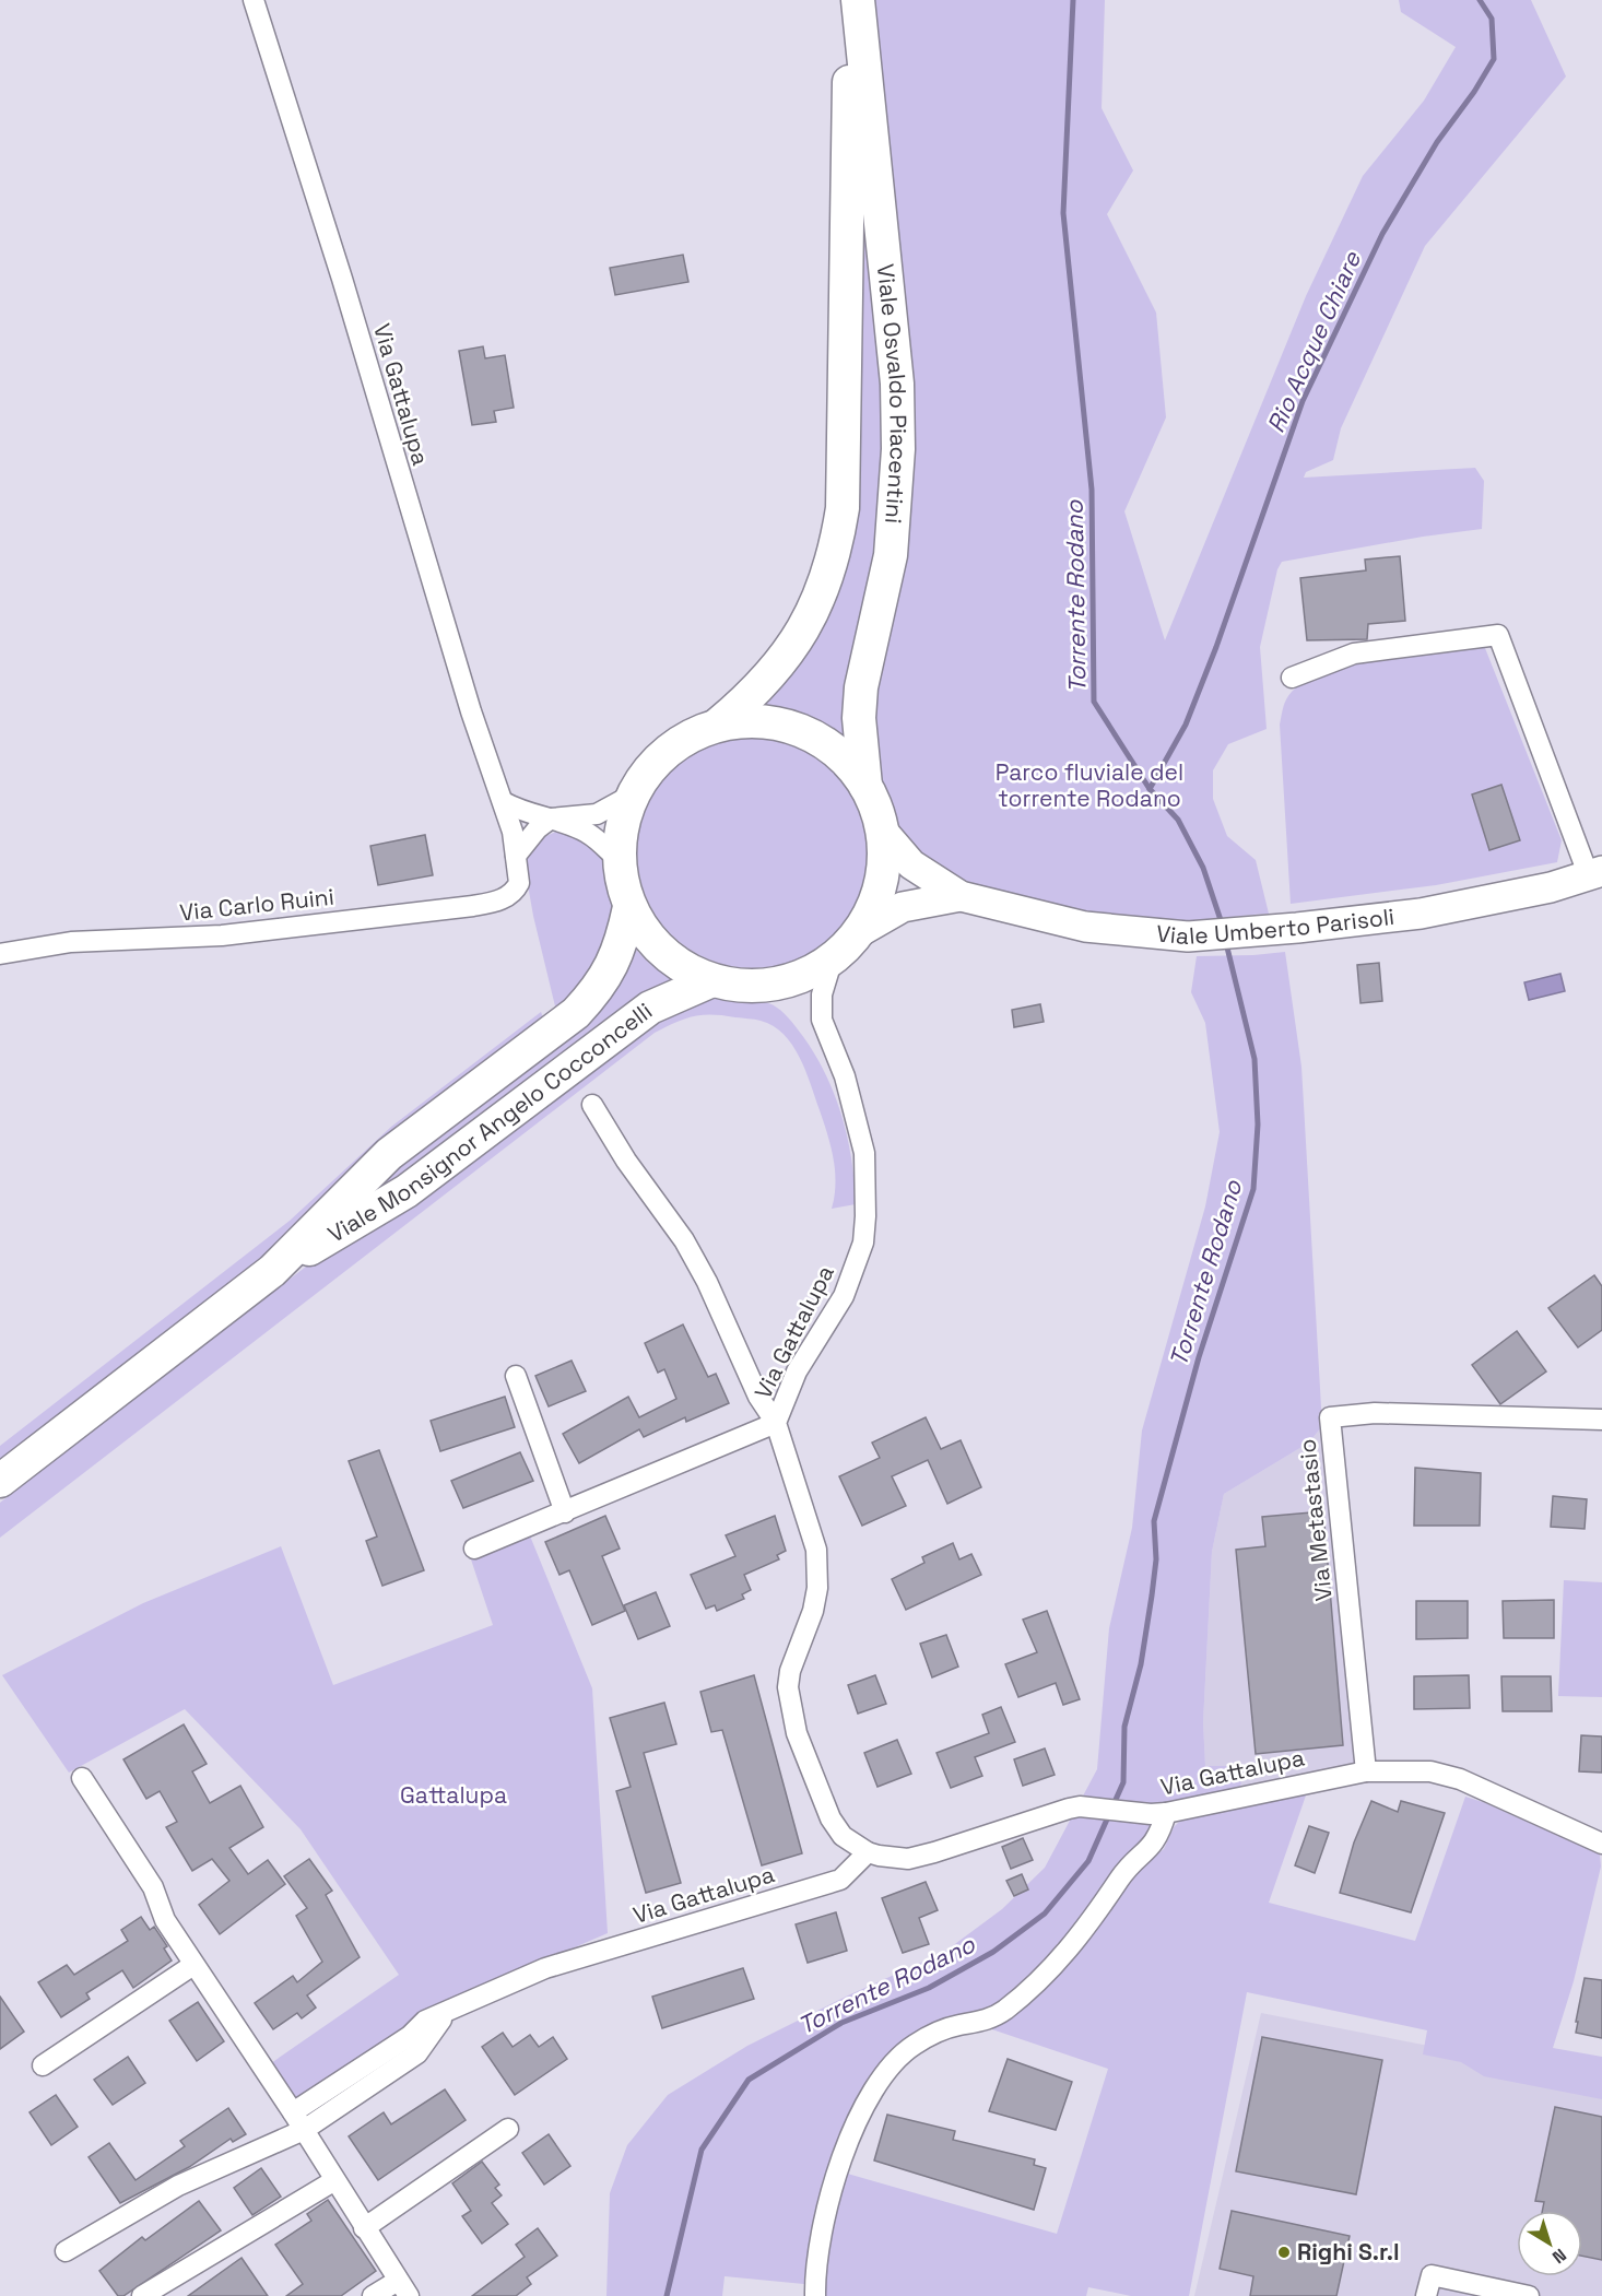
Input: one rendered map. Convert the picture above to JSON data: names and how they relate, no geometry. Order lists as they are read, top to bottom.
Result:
{
  "streets": {
    "main road": ["Viale Osvaldo Piacentini", "Viale Umberto Parisoli", "Viale Monsignor Angelo Cocconcelli"],
    "street": ["Via Gattalupa", "Via Carlo Ruini", "Via Metastasio"]
  },
  "crossings": [
    ["Via Gattalupa", "Via Carlo Ruini"],
    ["Via Gattalupa", "Via Metastasio"]
  ],
  "water": ["Rio Acque Chiare", "Torrente Rodano"],
  "parks": ["Parco fluviale del torrente Rodano", "Gattalupa"],
  "places": ["Righi S.r.l"],
  "north": "bottom right"
}
